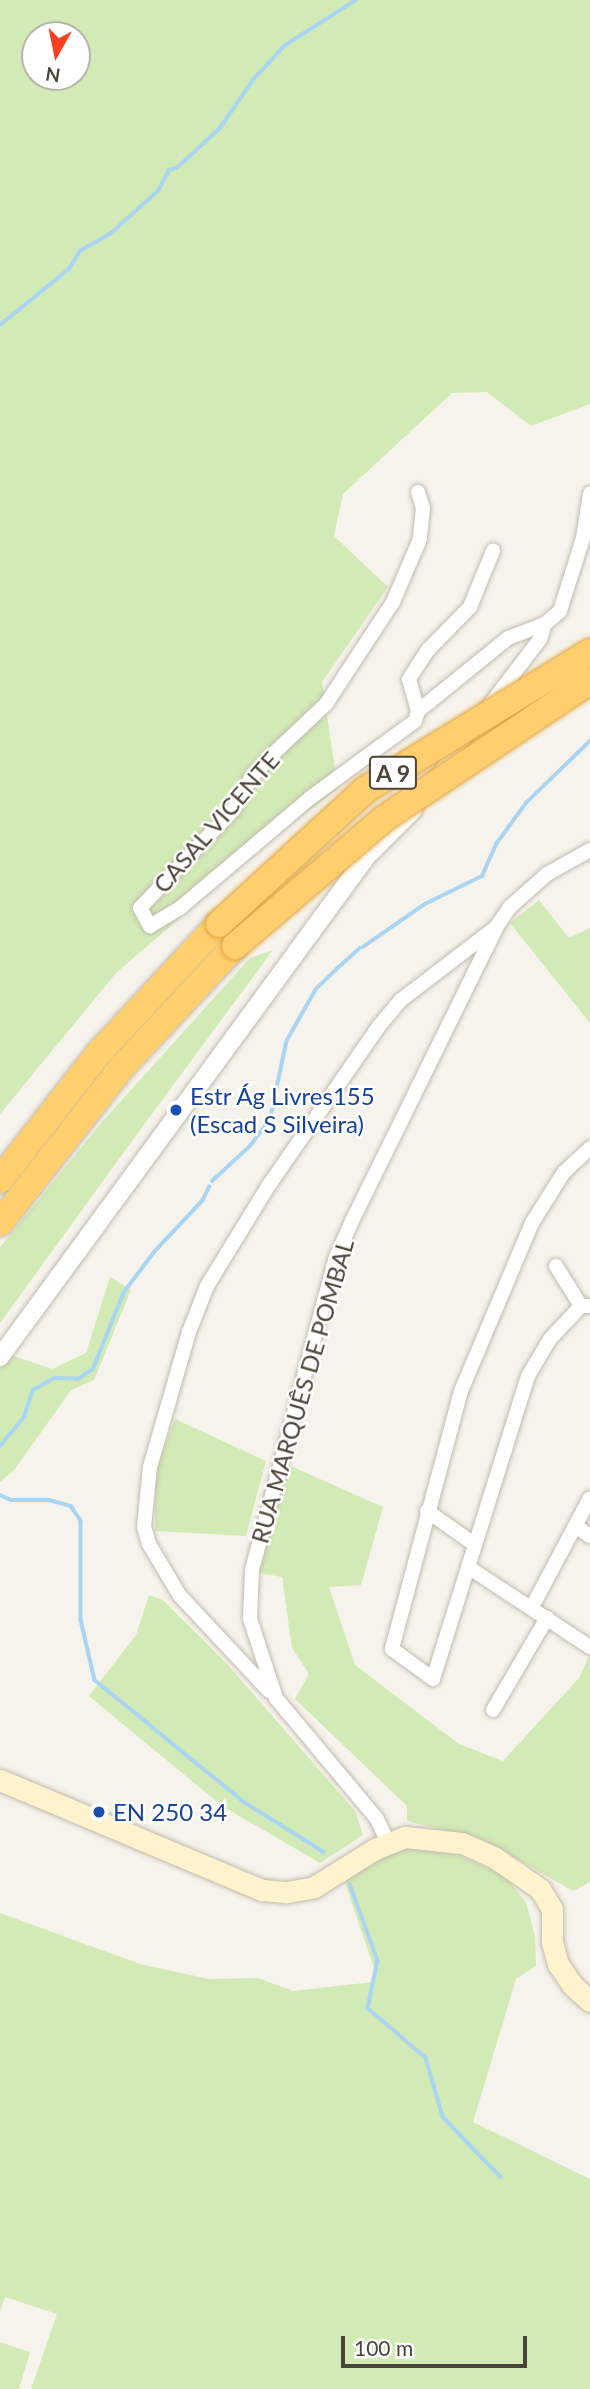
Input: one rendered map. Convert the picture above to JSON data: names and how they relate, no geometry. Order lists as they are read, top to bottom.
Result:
{
  "streets": {
    "highway": ["A 9"],
    "street": ["CASAL VICENTE", "RUA MARQUÊS DE POMBAL"]
  },
  "places": ["Estr Ág Livres155 (Escad S Silveira)", "EN 250 34"],
  "scale_bar": "100 m",
  "north": "bottom"
}
